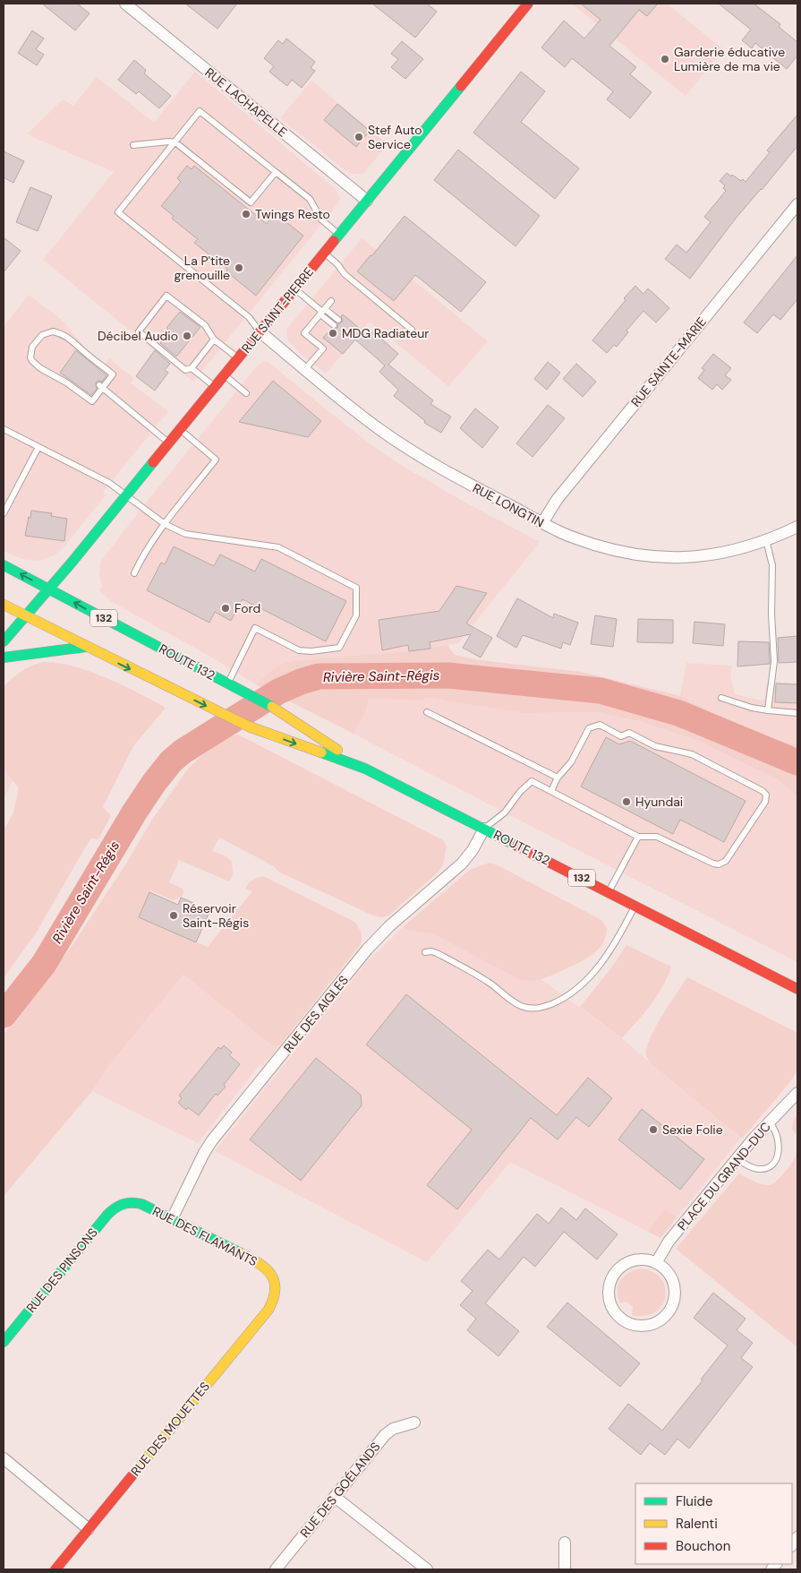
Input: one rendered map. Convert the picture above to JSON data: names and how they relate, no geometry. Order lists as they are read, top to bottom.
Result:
{
  "streets": {
    "main road": [
      "RUE SAINT-PIERRE",
      "132",
      "ROUTE 132",
      "RUE DES FLAMANTS",
      "RUE DES PINSONS",
      "RUE DES MOUETTES"
    ],
    "street": [
      "RUE LACHAPELLE",
      "RUE SAINTE-MARIE",
      "RUE LONGTIN",
      "RUE DES AIGLES",
      "PLACE DU GRAND-DUC",
      "RUE DES GOÉLANDS"
    ]
  },
  "crossings": [
    ["RUE LACHAPELLE", "RUE SAINT-PIERRE"],
    ["RUE SAINT-PIERRE", "RUE LONGTIN"],
    ["RUE SAINT-PIERRE", "ROUTE 132"],
    ["RUE SAINTE-MARIE", "RUE LONGTIN"],
    ["ROUTE 132", "RUE DES AIGLES"],
    ["RUE DES AIGLES", "RUE DES FLAMANTS"],
    ["RUE DES FLAMANTS", "RUE DES PINSONS"],
    ["RUE DES FLAMANTS", "RUE DES MOUETTES"]
  ],
  "water": ["Rivière Saint-Régis"],
  "places": [
    "Garderie éducative Lumière de ma vie",
    "Stef Auto Service",
    "Twings Resto",
    "La P'tite grenouille",
    "MDG Radiateur",
    "Décibel Audio",
    "Ford",
    "Hyundai",
    "Réservoir Saint-Régis",
    "Sexie Folie"
  ],
  "legend": ["Fluide", "Ralenti", "Bouchon"]
}
